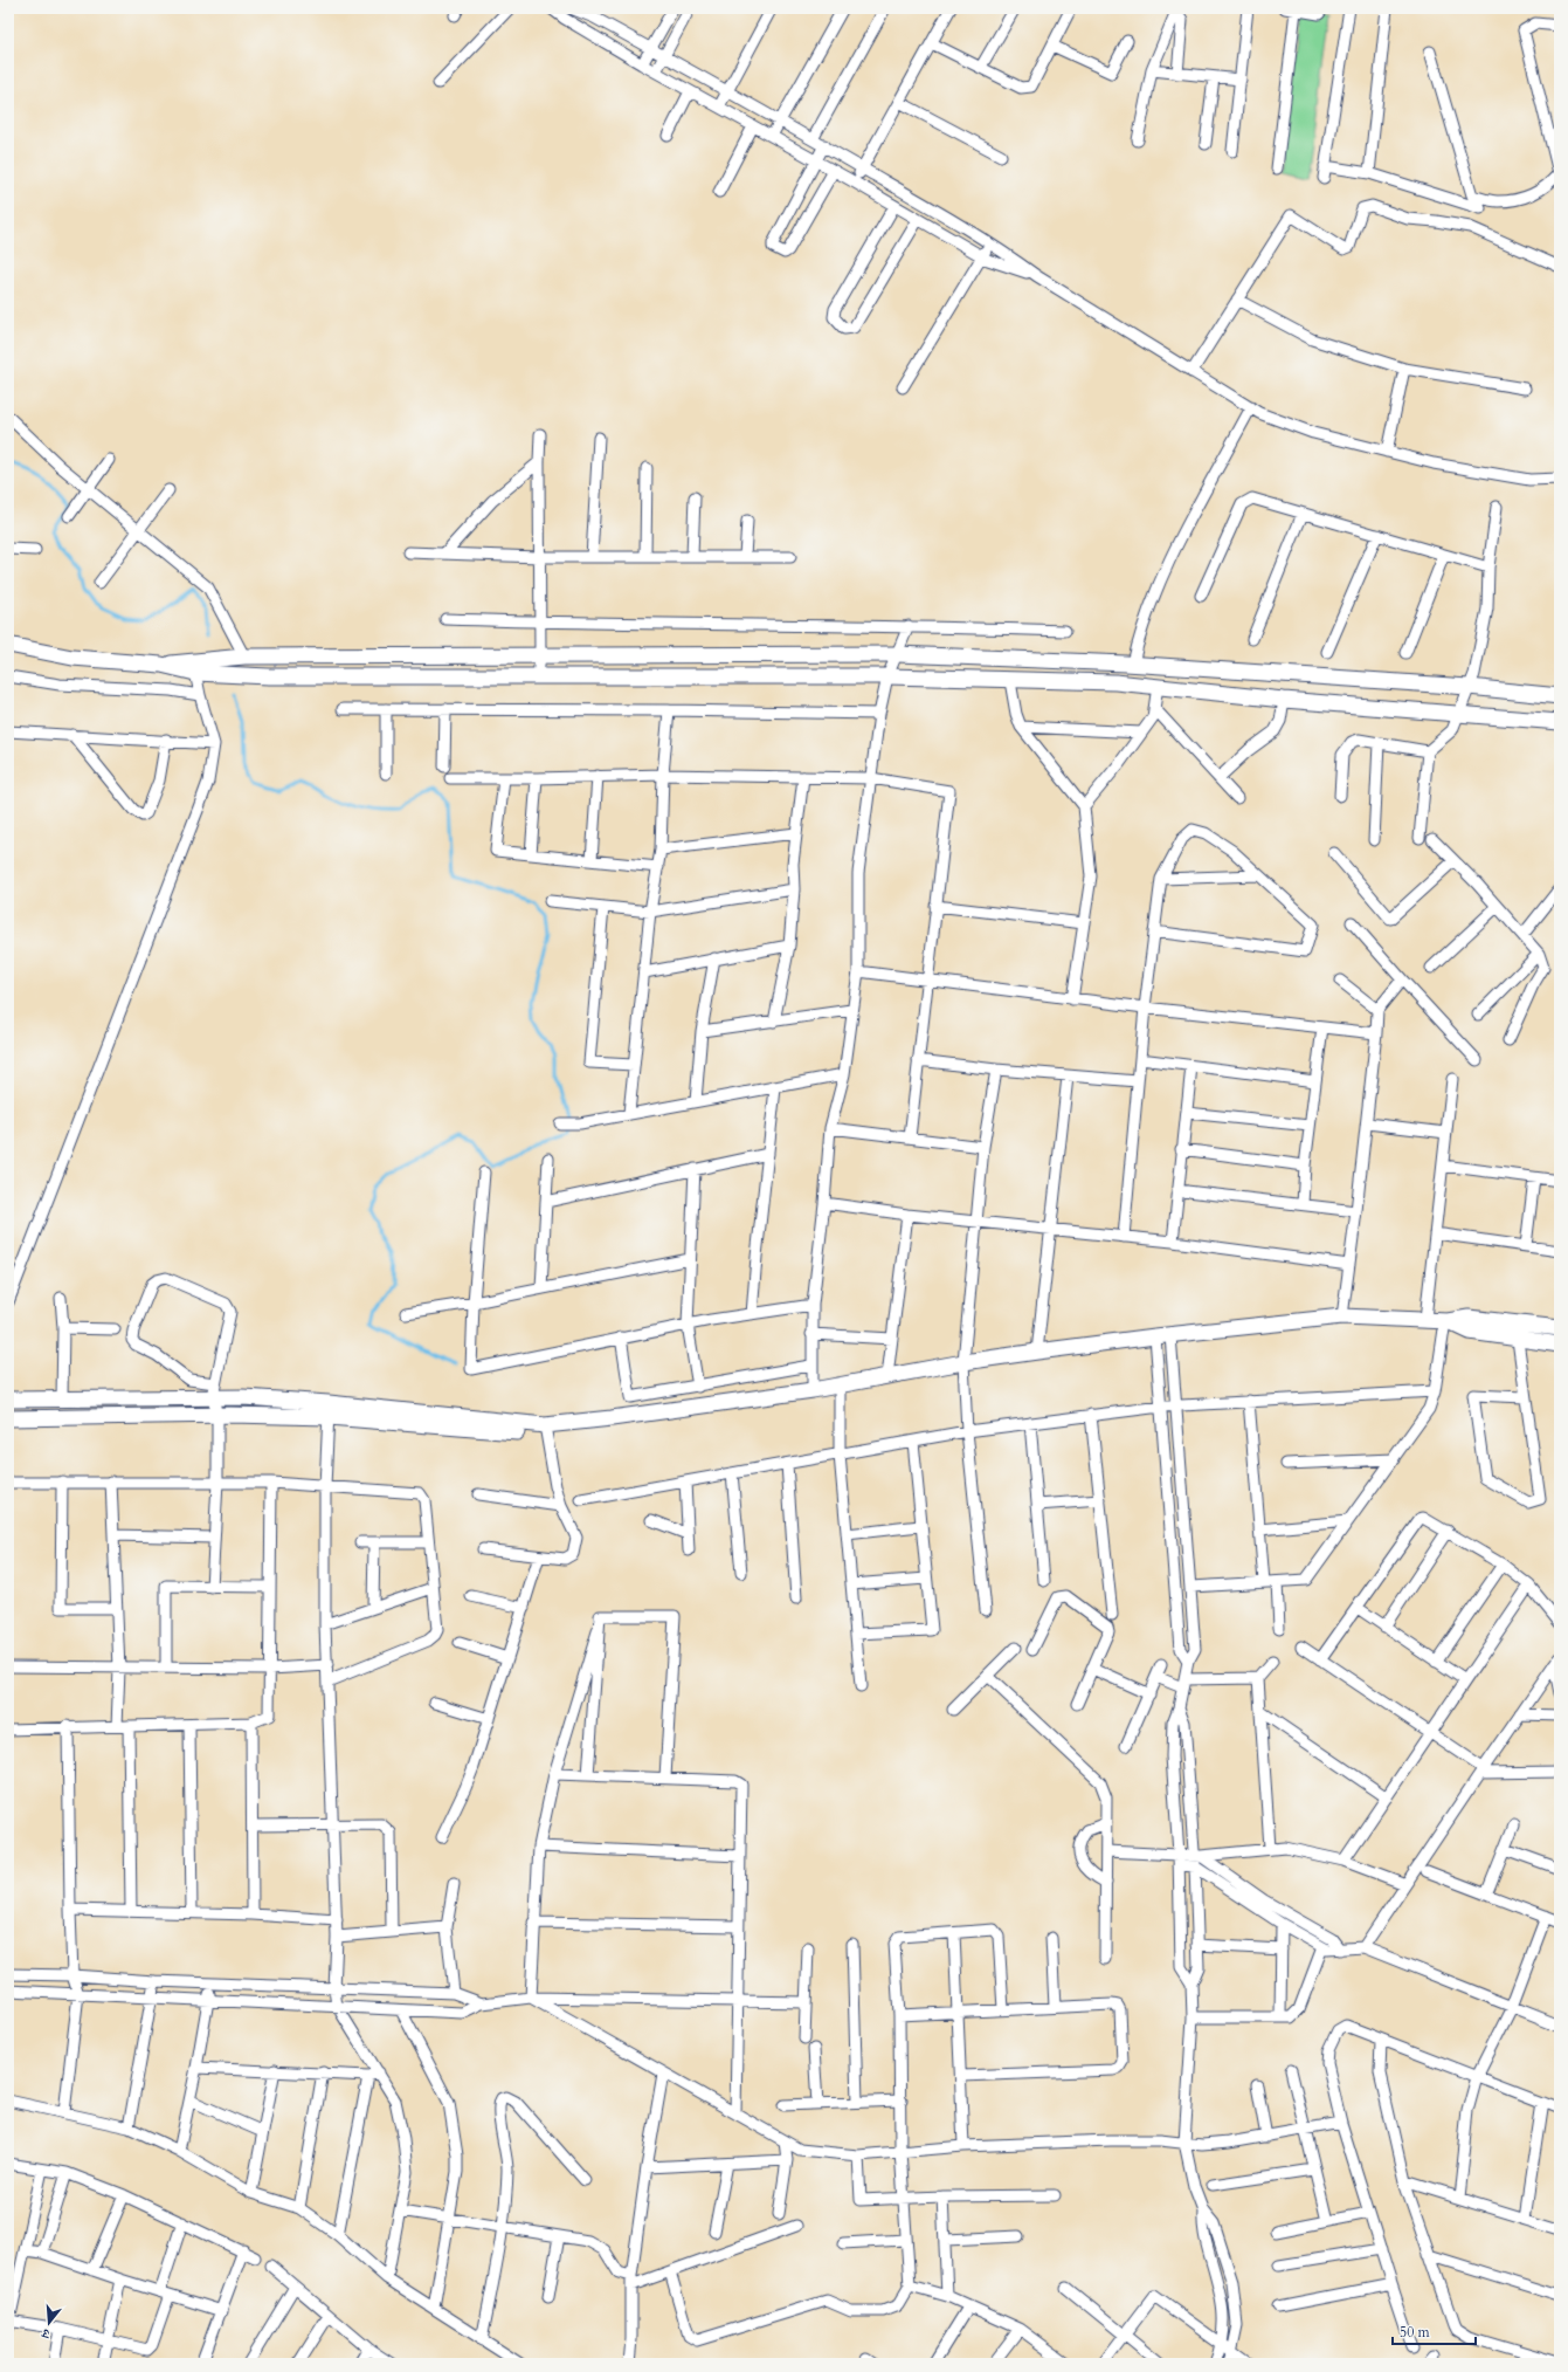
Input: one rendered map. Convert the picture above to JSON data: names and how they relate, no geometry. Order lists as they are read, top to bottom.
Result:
{
  "scale_bar": "50 m",
  "north": "bottom"
}
